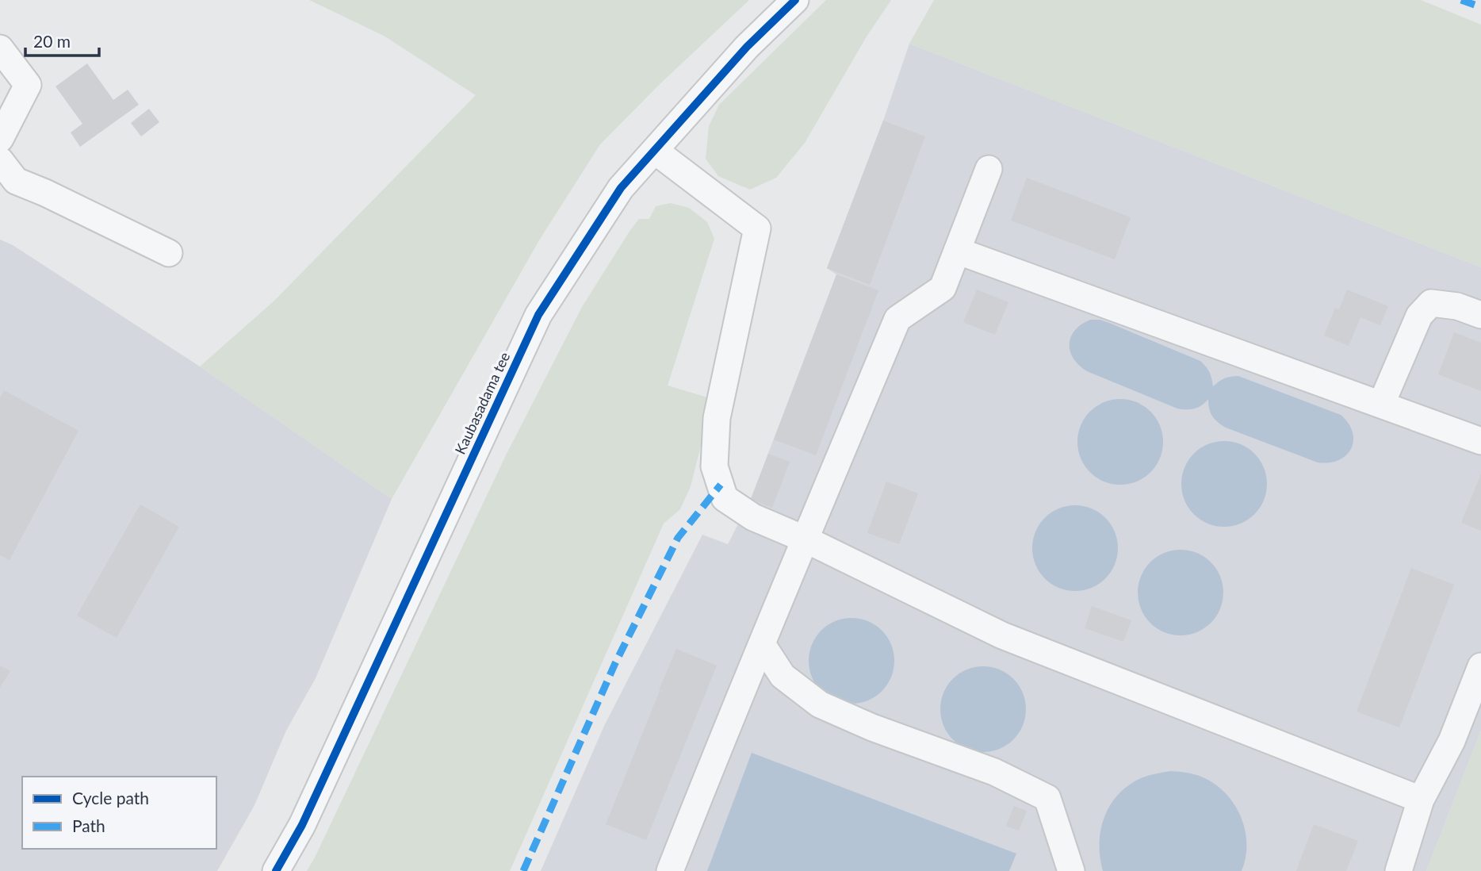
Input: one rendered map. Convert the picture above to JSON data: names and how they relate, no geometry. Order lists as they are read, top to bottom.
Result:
{
  "streets": {
    "street": ["Kaubasadama tee"]
  },
  "legend": ["Cycle path", "Path"],
  "scale_bar": "20 m"
}
